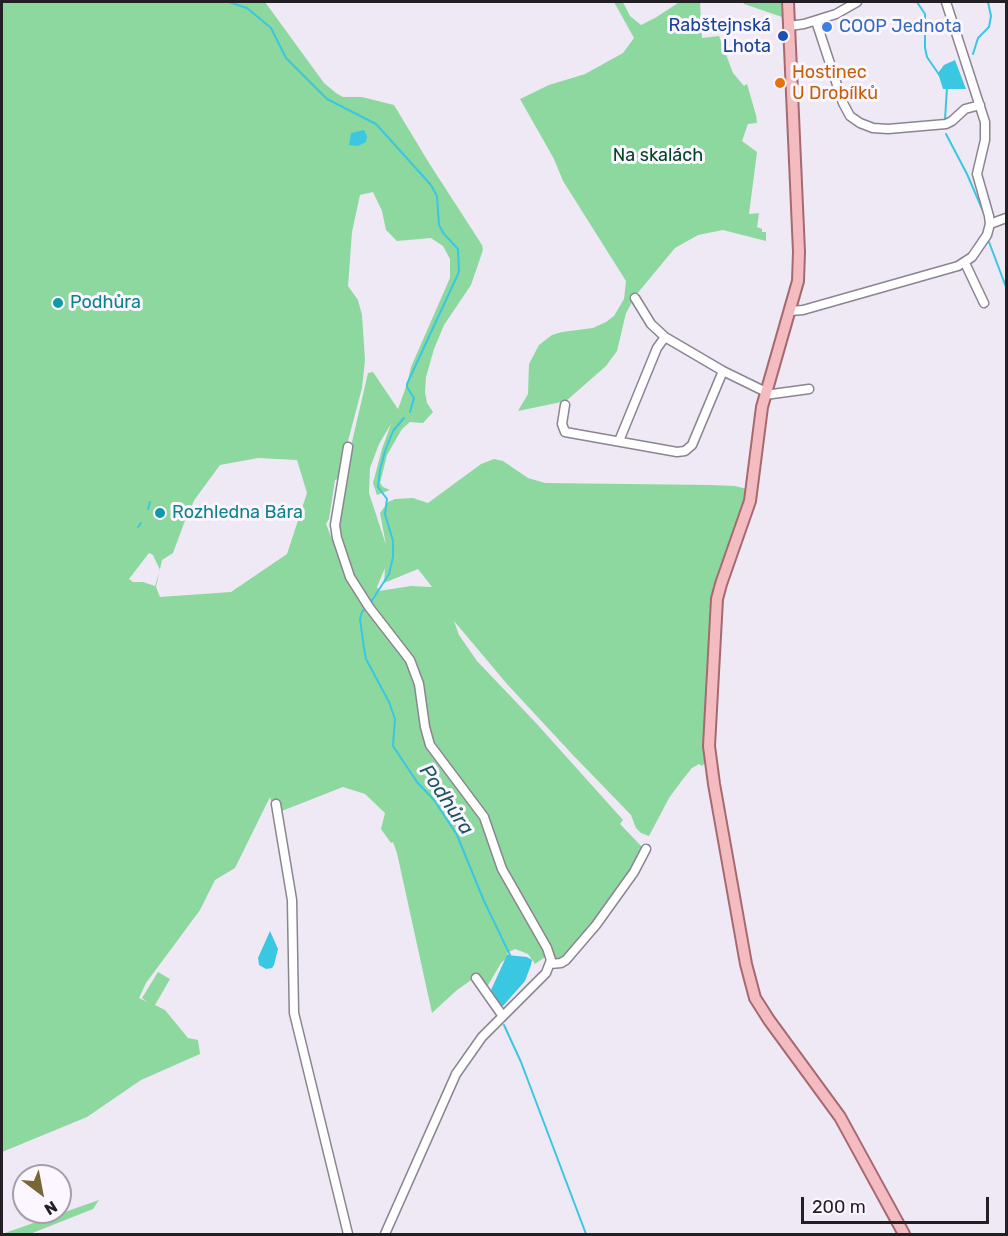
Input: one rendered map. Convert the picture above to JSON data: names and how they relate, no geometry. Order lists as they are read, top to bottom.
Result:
{
  "water": ["Podhůra"],
  "parks": ["Na skalách"],
  "places": [
    "COOP Jednota",
    "Rabštejnská Lhota",
    "Hostinec U Drobílků",
    "Podhůra",
    "Rozhledna Bára"
  ],
  "scale_bar": "200 m",
  "north": "bottom right"
}
